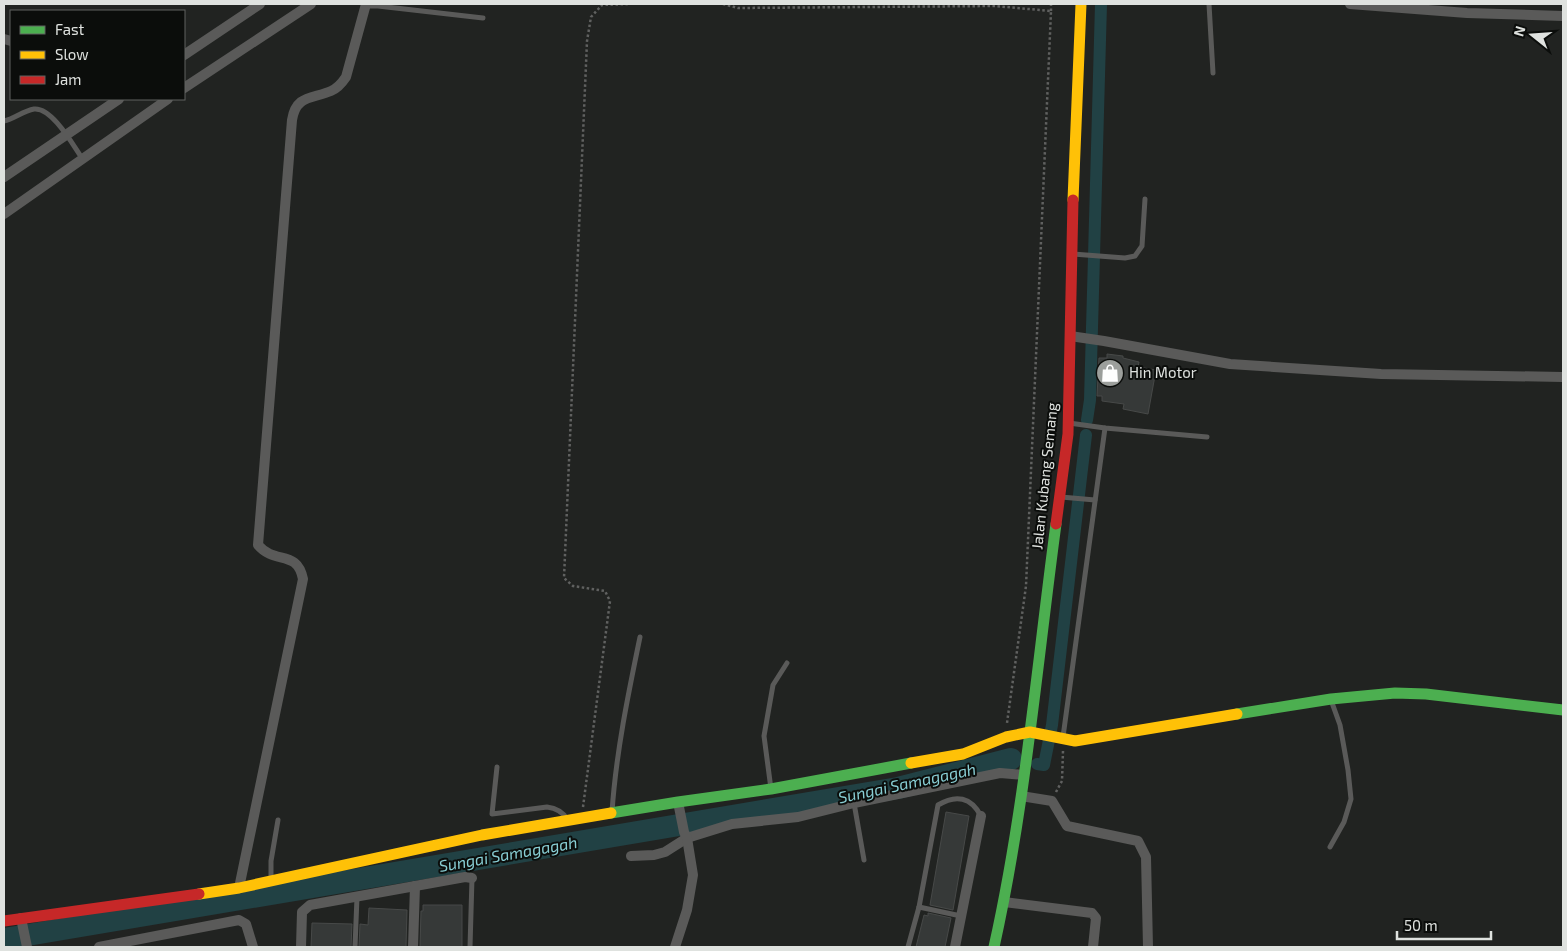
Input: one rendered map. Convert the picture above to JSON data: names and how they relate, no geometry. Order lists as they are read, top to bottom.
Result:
{
  "streets": {
    "street": ["Jalan Kubang Semang"]
  },
  "water": ["Sungai Samagagah"],
  "places": {
    "shop": ["Hin Motor"]
  },
  "legend": ["Fast", "Slow", "Jam"],
  "scale_bar": "50 m",
  "north": "left"
}
